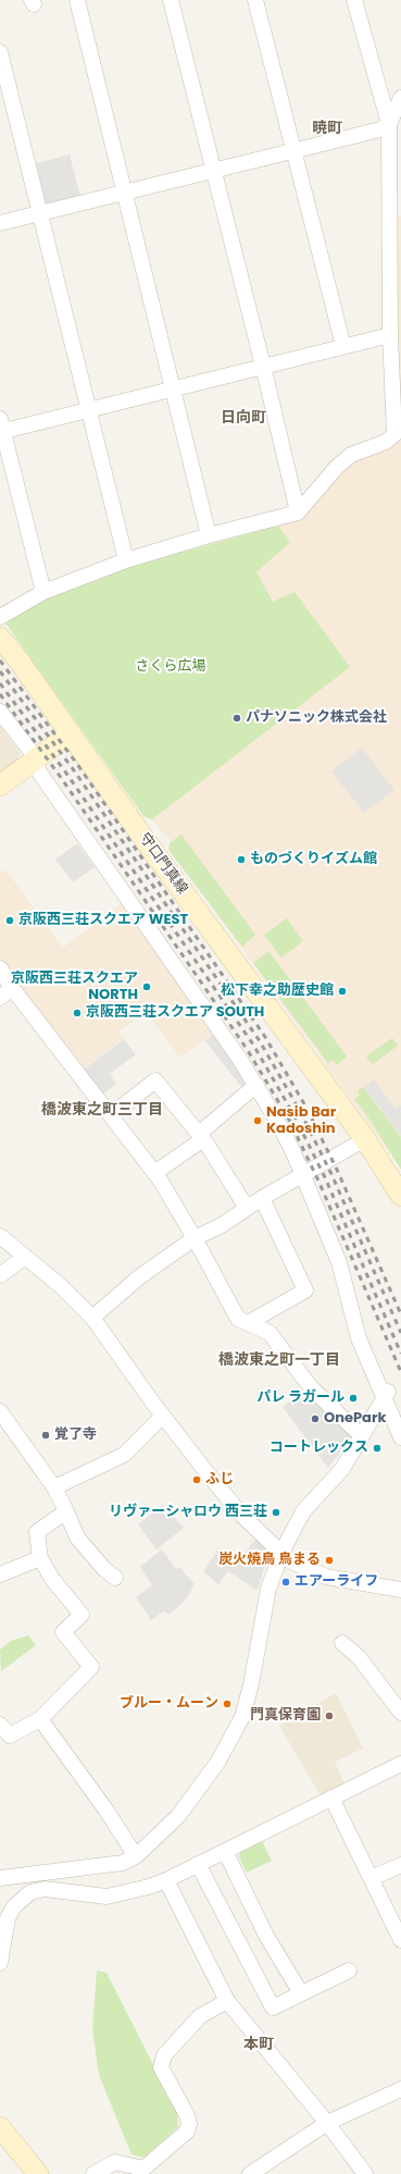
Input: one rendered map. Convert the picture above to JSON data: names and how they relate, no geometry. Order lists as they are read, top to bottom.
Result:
{
  "streets": {
    "main road": ["守口門真線"]
  },
  "districts": [
    "暁町",
    "日向町",
    "橋波東之町三丁目",
    "橋波東之町一丁目",
    "本町"
  ],
  "parks": ["さくら広場"],
  "places": [
    "パナソニック株式会社",
    "ものづくりイズム館",
    "京阪西三荘スクエア WEST",
    "京阪西三荘スクエア NORTH",
    "松下幸之助歴史館",
    "京阪西三荘スクエア SOUTH",
    "Nasib Bar Kadoshin",
    "パレ ラガール",
    "OnePark",
    "覚了寺",
    "コートレックス",
    "ふじ",
    "リヴァーシャロウ 西三荘",
    "炭火焼鳥 鳥まる",
    "エアーライフ",
    "ブルー・ムーン",
    "門真保育園"
  ]
}
